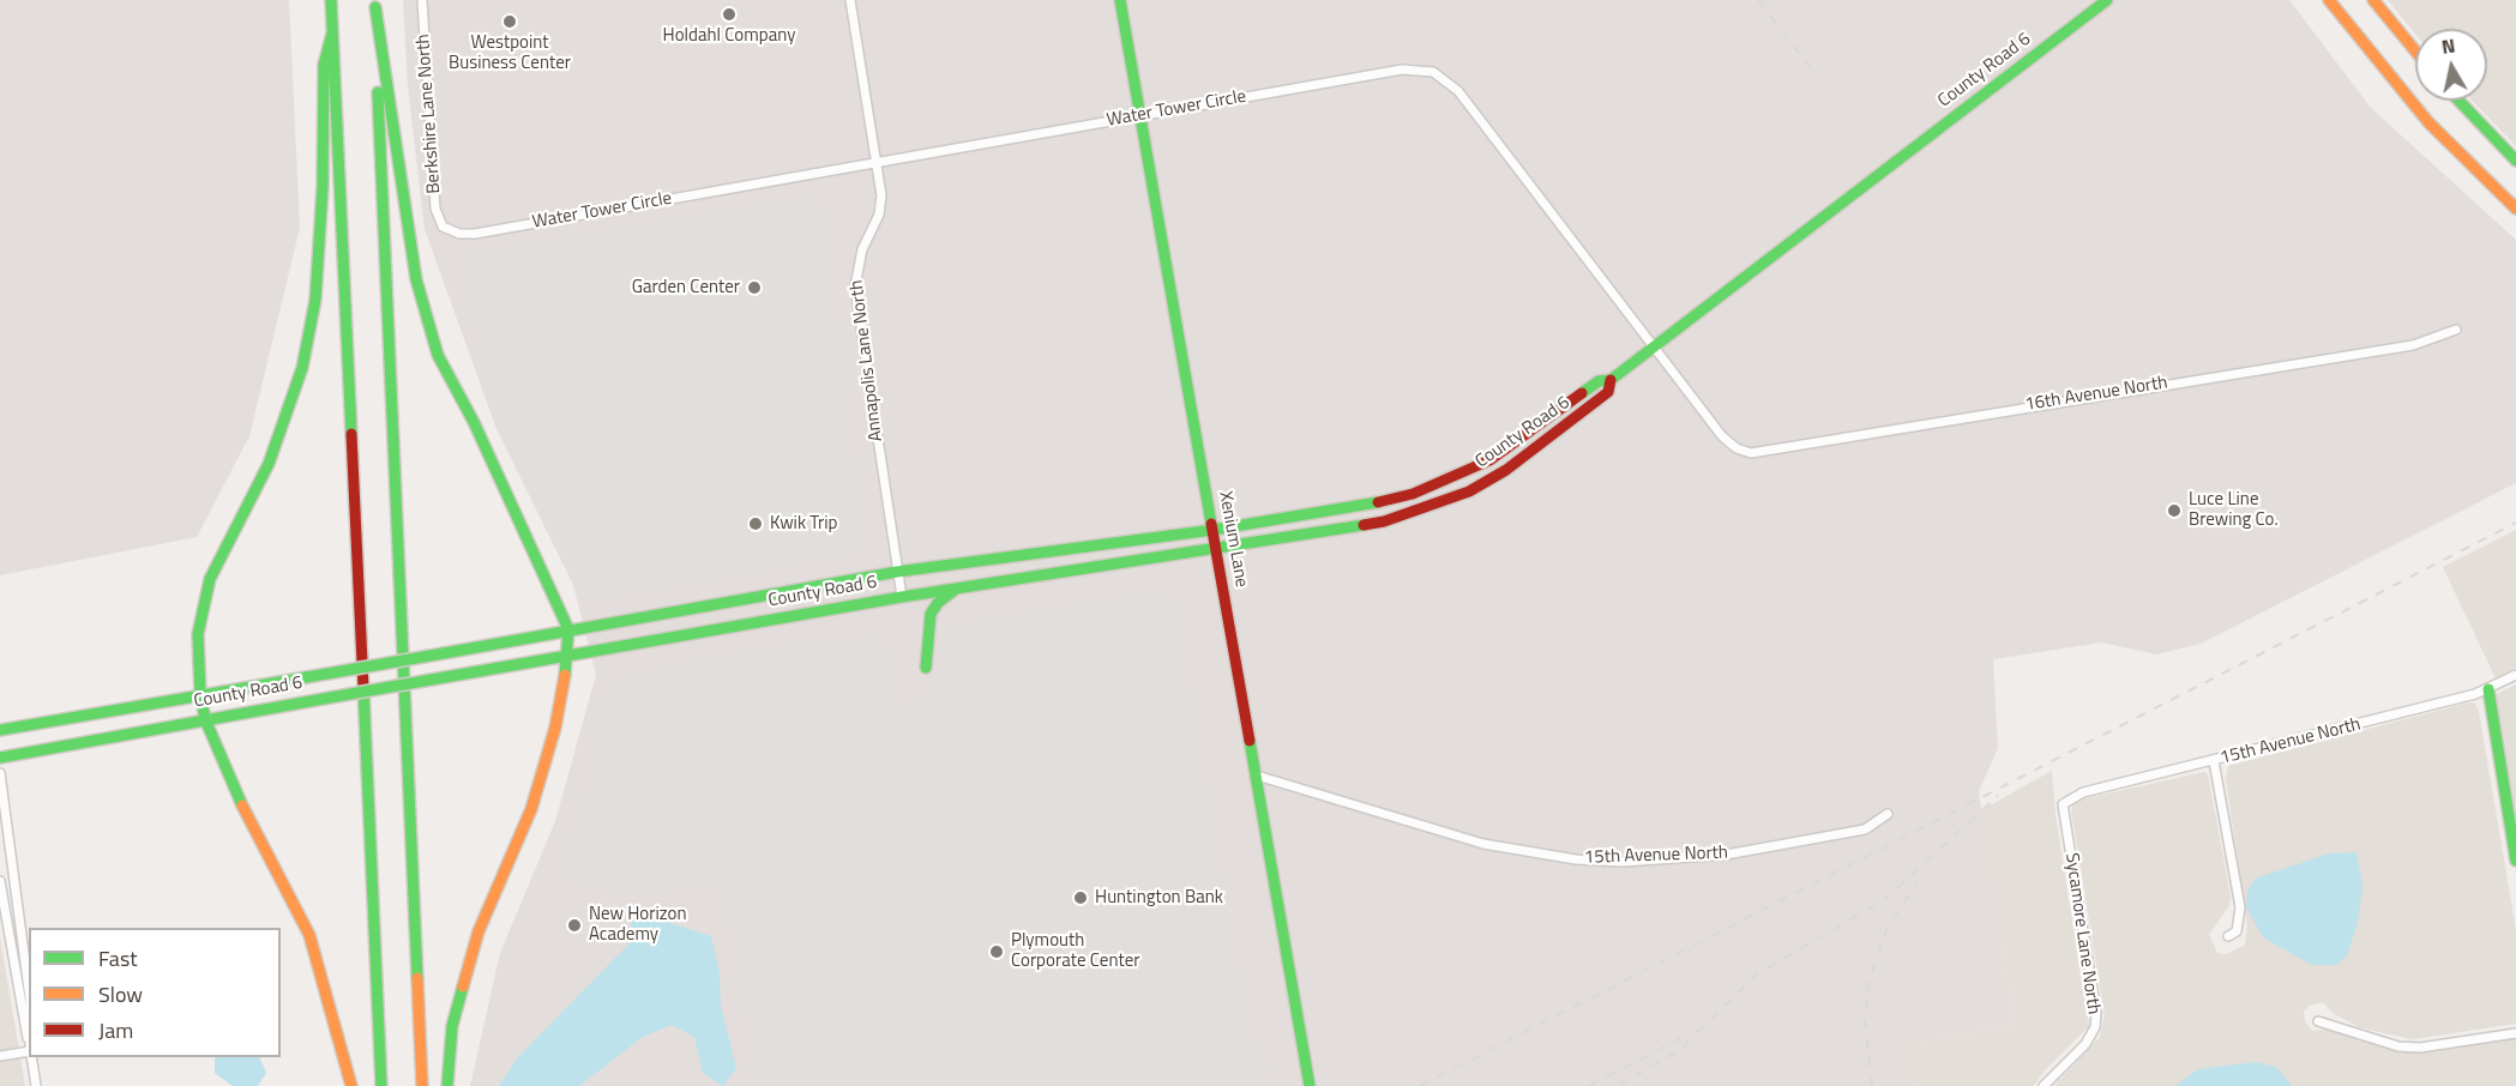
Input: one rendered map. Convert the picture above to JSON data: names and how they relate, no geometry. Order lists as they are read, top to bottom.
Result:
{
  "streets": {
    "main road": ["County Road 6", "Xenium Lane"],
    "street": [
      "Water Tower Circle",
      "Berkshire Lane North",
      "Annapolis Lane North",
      "16th Avenue North",
      "15th Avenue North",
      "Sycamore Lane North"
    ]
  },
  "crossings": [
    ["County Road 6", "Water Tower Circle"],
    ["County Road 6", "Annapolis Lane North"],
    ["County Road 6", "Xenium Lane"],
    ["Water Tower Circle", "Berkshire Lane North"],
    ["Water Tower Circle", "Annapolis Lane North"],
    ["Water Tower Circle", "16th Avenue North"],
    ["Water Tower Circle", "Xenium Lane"],
    ["Xenium Lane", "15th Avenue North"],
    ["15th Avenue North", "Sycamore Lane North"]
  ],
  "places": [
    "Holdahl Company",
    "Westpoint Business Center",
    "Garden Center",
    "Luce Line Brewing Co.",
    "Kwik Trip",
    "Huntington Bank",
    "New Horizon Academy",
    "Plymouth Corporate Center"
  ],
  "legend": ["Fast", "Slow", "Jam"],
  "north": "top"
}
